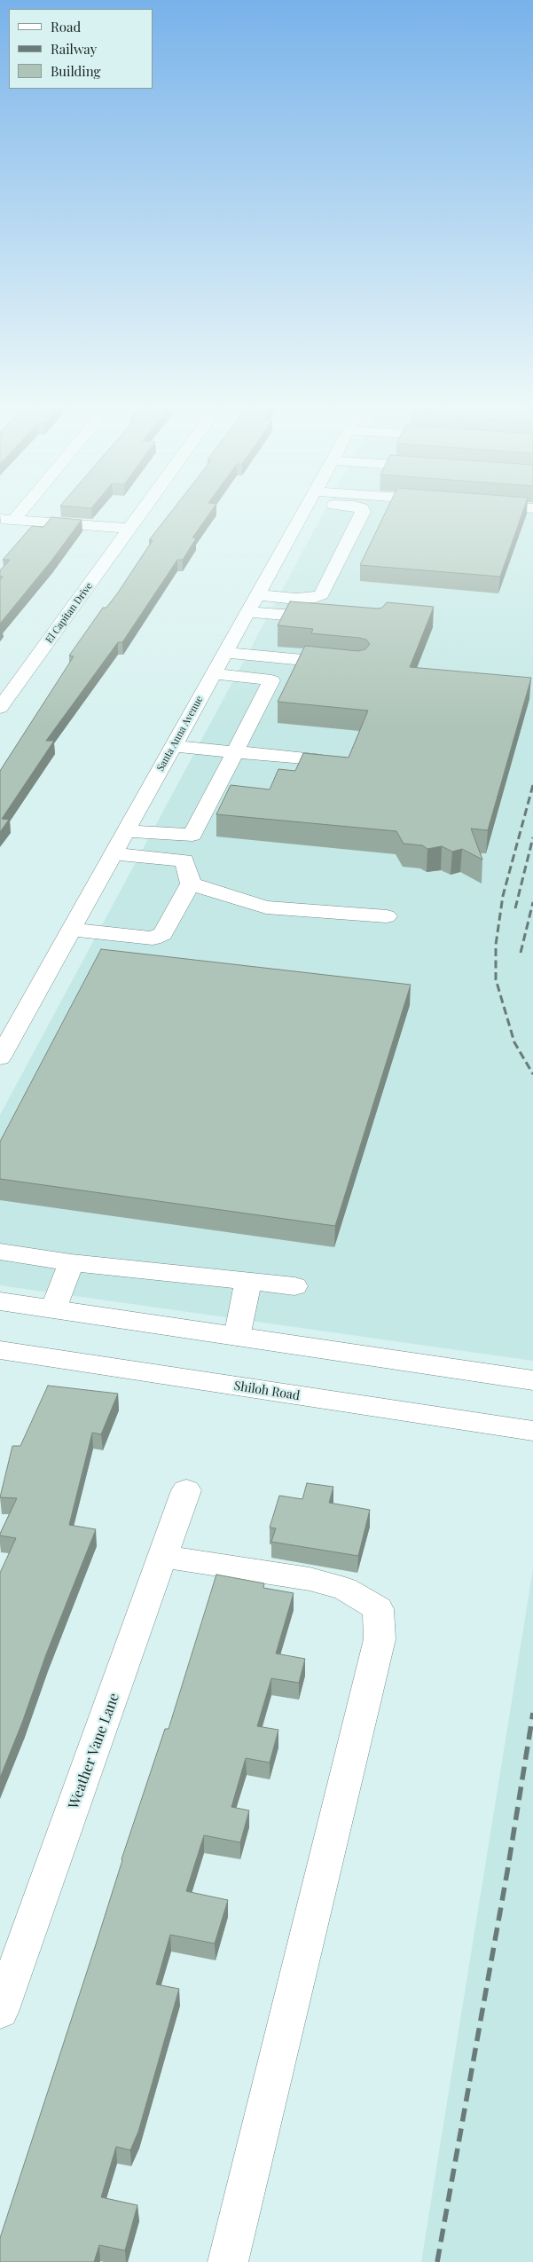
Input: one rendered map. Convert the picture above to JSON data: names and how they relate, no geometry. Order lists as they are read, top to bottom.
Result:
{
  "streets": {
    "street": [
      "El Capitan Drive",
      "Santa Anna Avenue",
      "Shiloh Road",
      "Weather Vane Lane"
    ]
  },
  "legend": ["Road", "Railway", "Building"]
}
